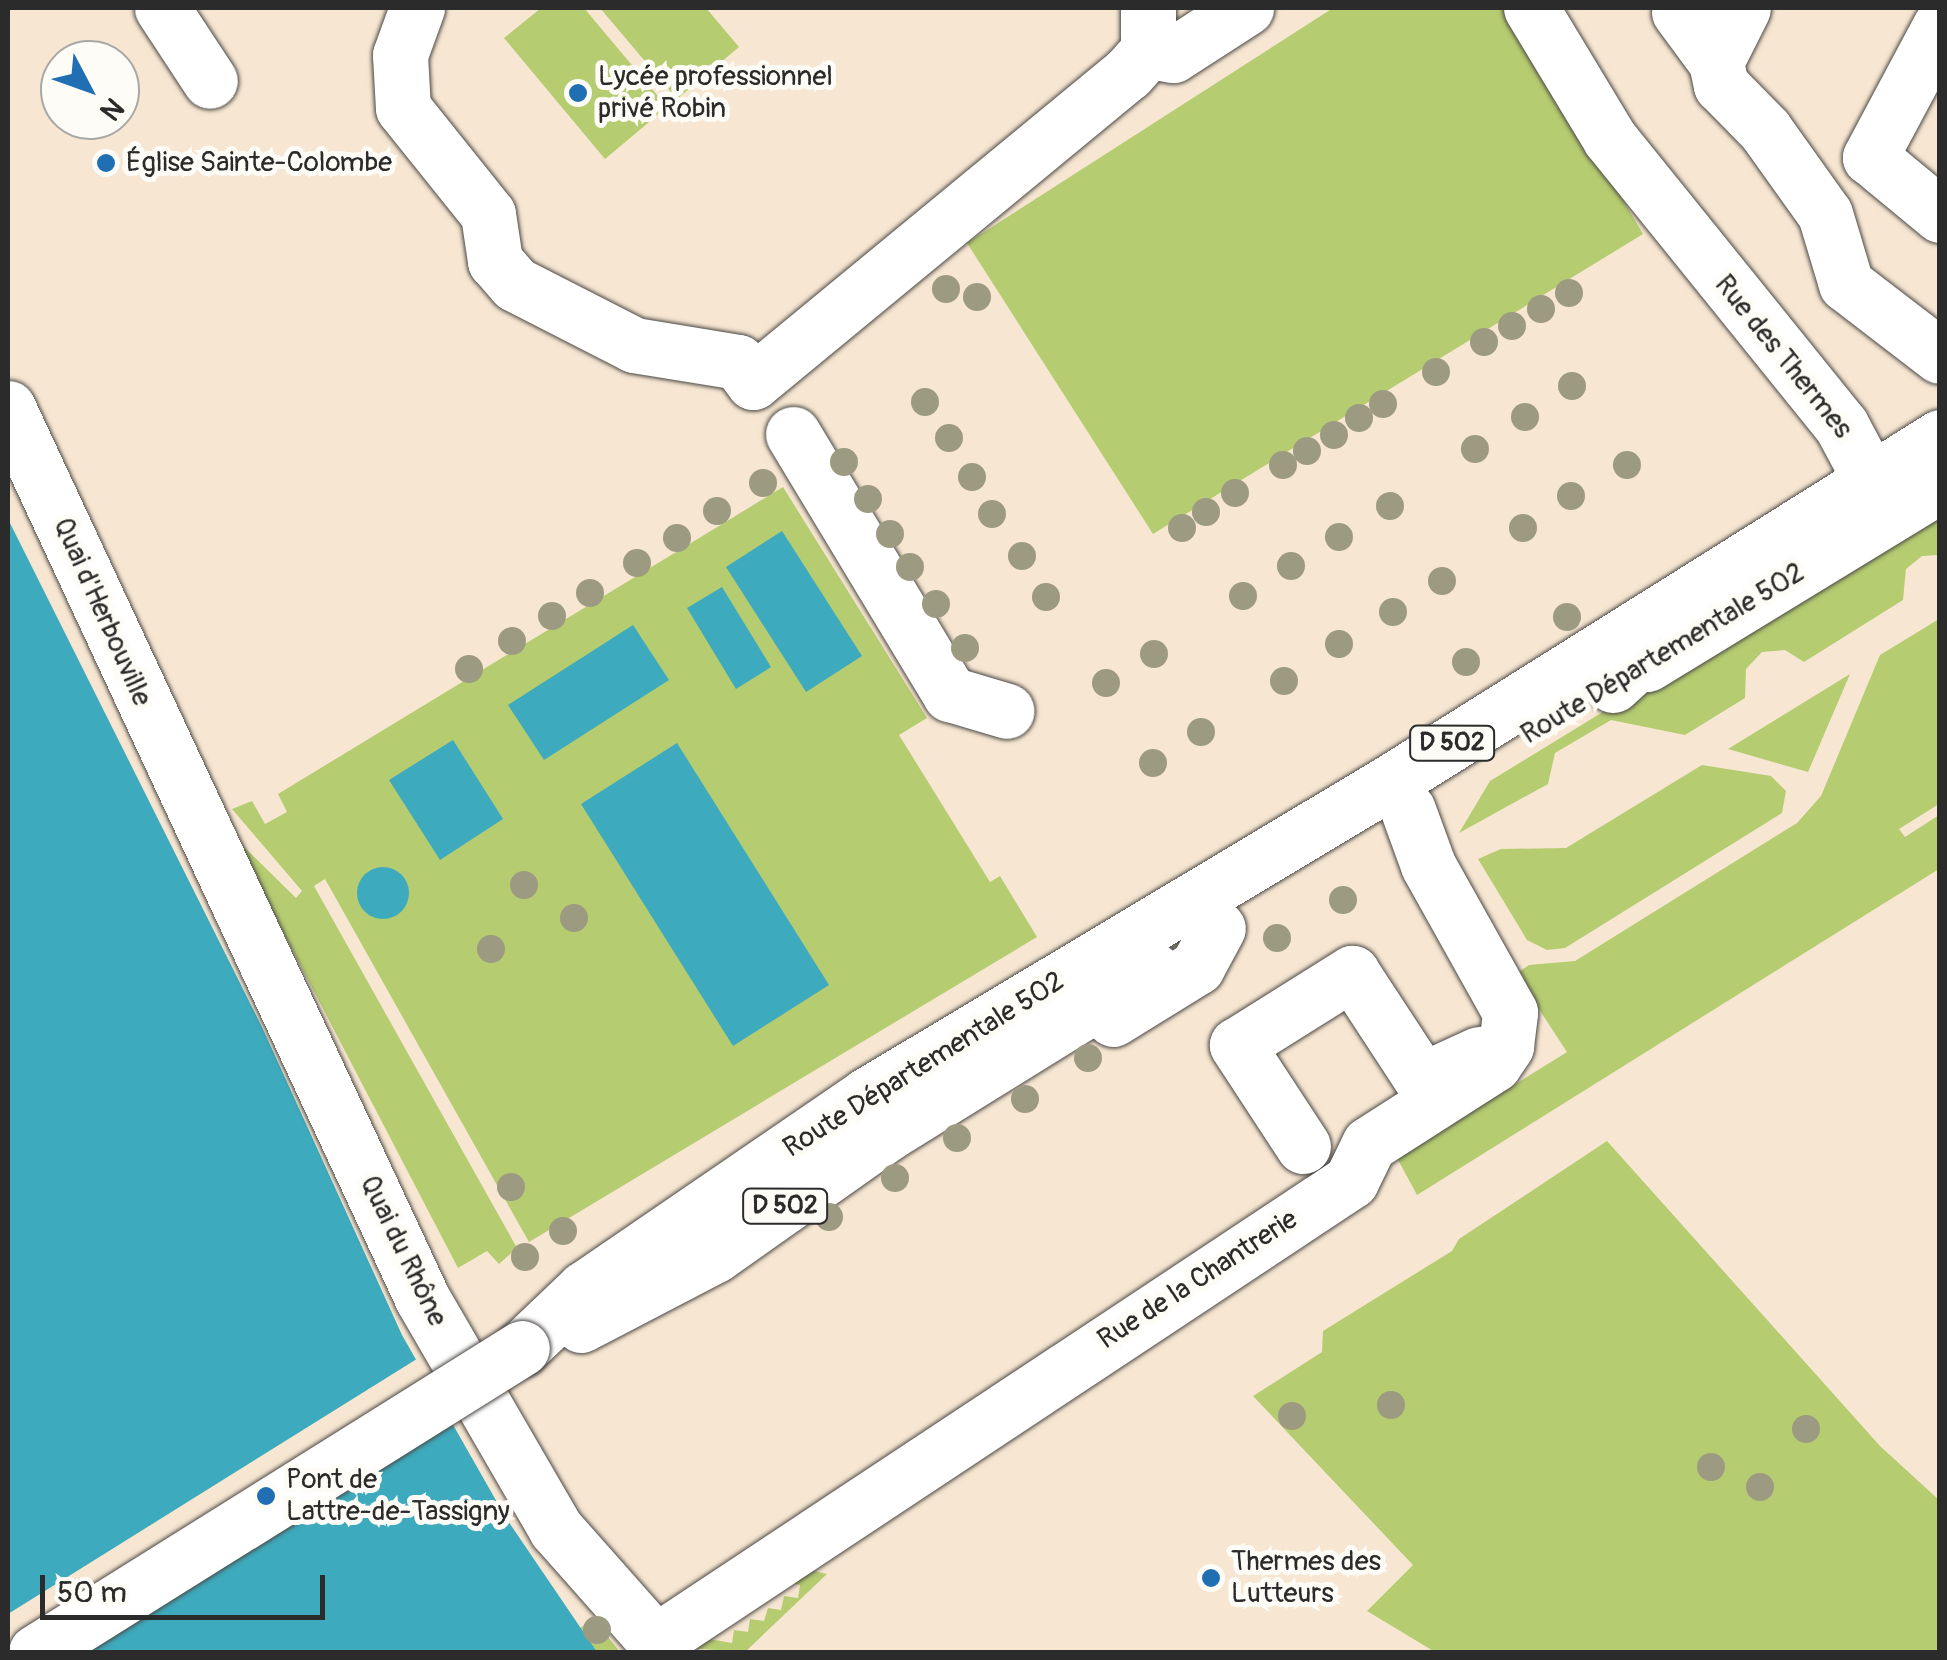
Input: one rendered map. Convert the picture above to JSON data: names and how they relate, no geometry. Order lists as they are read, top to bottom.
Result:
{
  "streets": {
    "main road": [
      "Rue des Thermes",
      "Quai d'Herbouville",
      "Route Départementale 502",
      "D 502",
      "Quai du Rhône",
      "Rue de la Chantrerie"
    ]
  },
  "crossings": [
    ["Rue des Thermes", "Route Départementale 502"],
    ["Quai d'Herbouville", "Quai du Rhône"],
    ["Route Départementale 502", "D 502"],
    ["Quai du Rhône", "Rue de la Chantrerie"]
  ],
  "places": [
    "Lycée professionnel privé Robin",
    "Église Sainte-Colombe",
    "Pont de Lattre-de-Tassigny",
    "Thermes des Lutteurs"
  ],
  "scale_bar": "50 m",
  "north": "bottom right"
}
